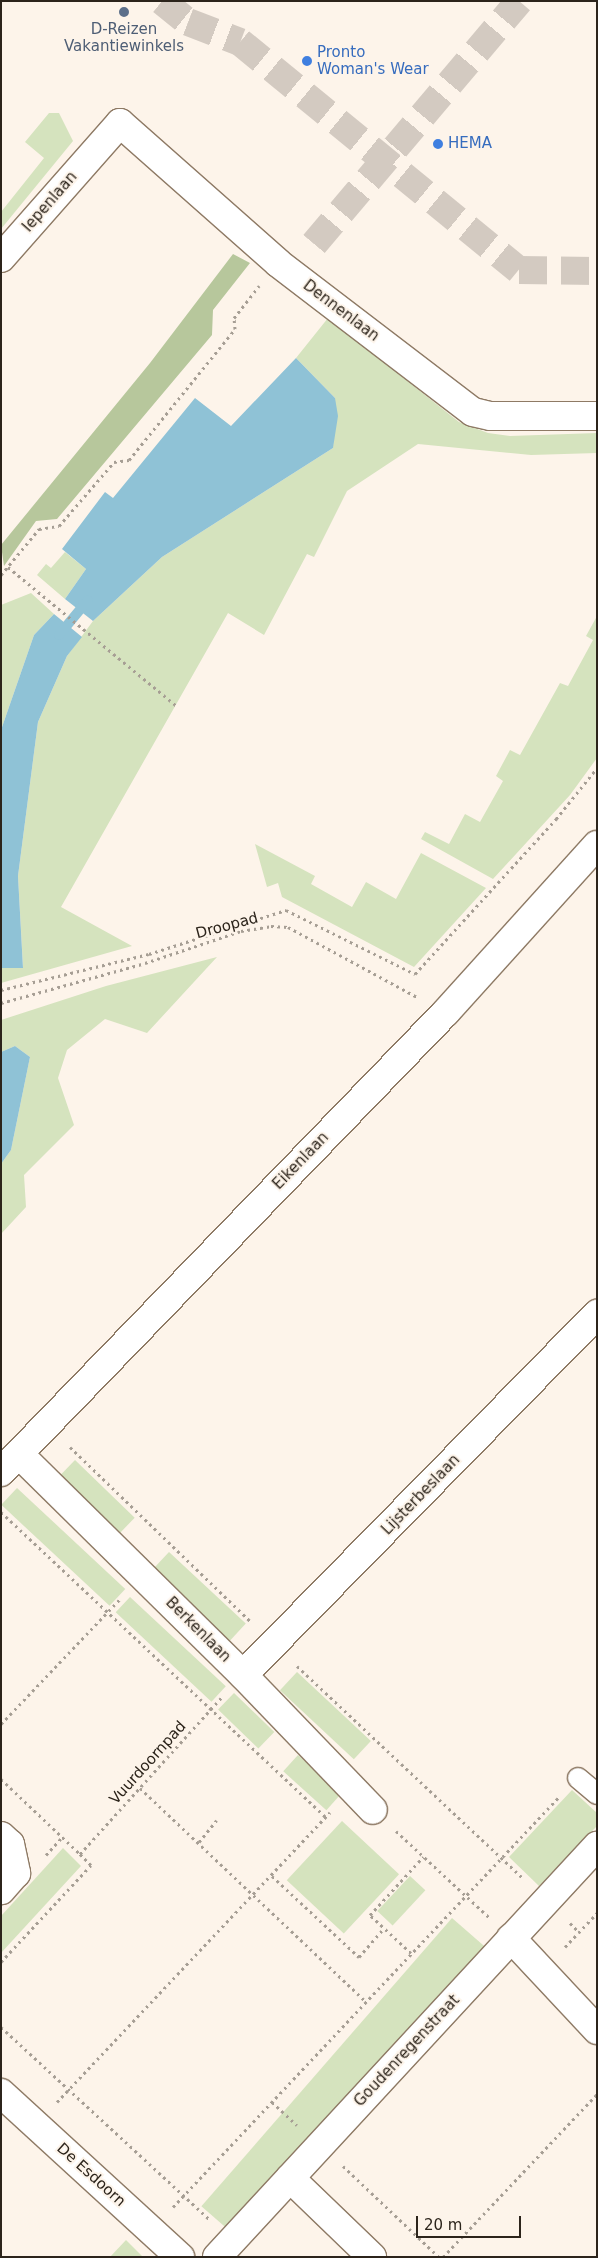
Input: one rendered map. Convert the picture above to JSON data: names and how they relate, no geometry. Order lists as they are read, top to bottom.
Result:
{
  "streets": {
    "street": [
      "Iepenlaan",
      "Dennenlaan",
      "Eikenlaan",
      "Lijsterbeslaan",
      "Berkenlaan",
      "Goudenregenstraat",
      "De Esdoorn"
    ],
    "path": ["Droopad", "Vuurdoornpad"]
  },
  "crossings": [
    ["Iepenlaan", "Dennenlaan"],
    ["Droopad", "Eikenlaan"],
    ["Eikenlaan", "Berkenlaan"],
    ["Lijsterbeslaan", "Berkenlaan"],
    ["Lijsterbeslaan", "Vuurdoornpad"],
    ["Berkenlaan", "Vuurdoornpad"]
  ],
  "places": ["D-Reizen Vakantiewinkels", "Pronto Woman's Wear", "HEMA"],
  "scale_bar": "20 m"
}
